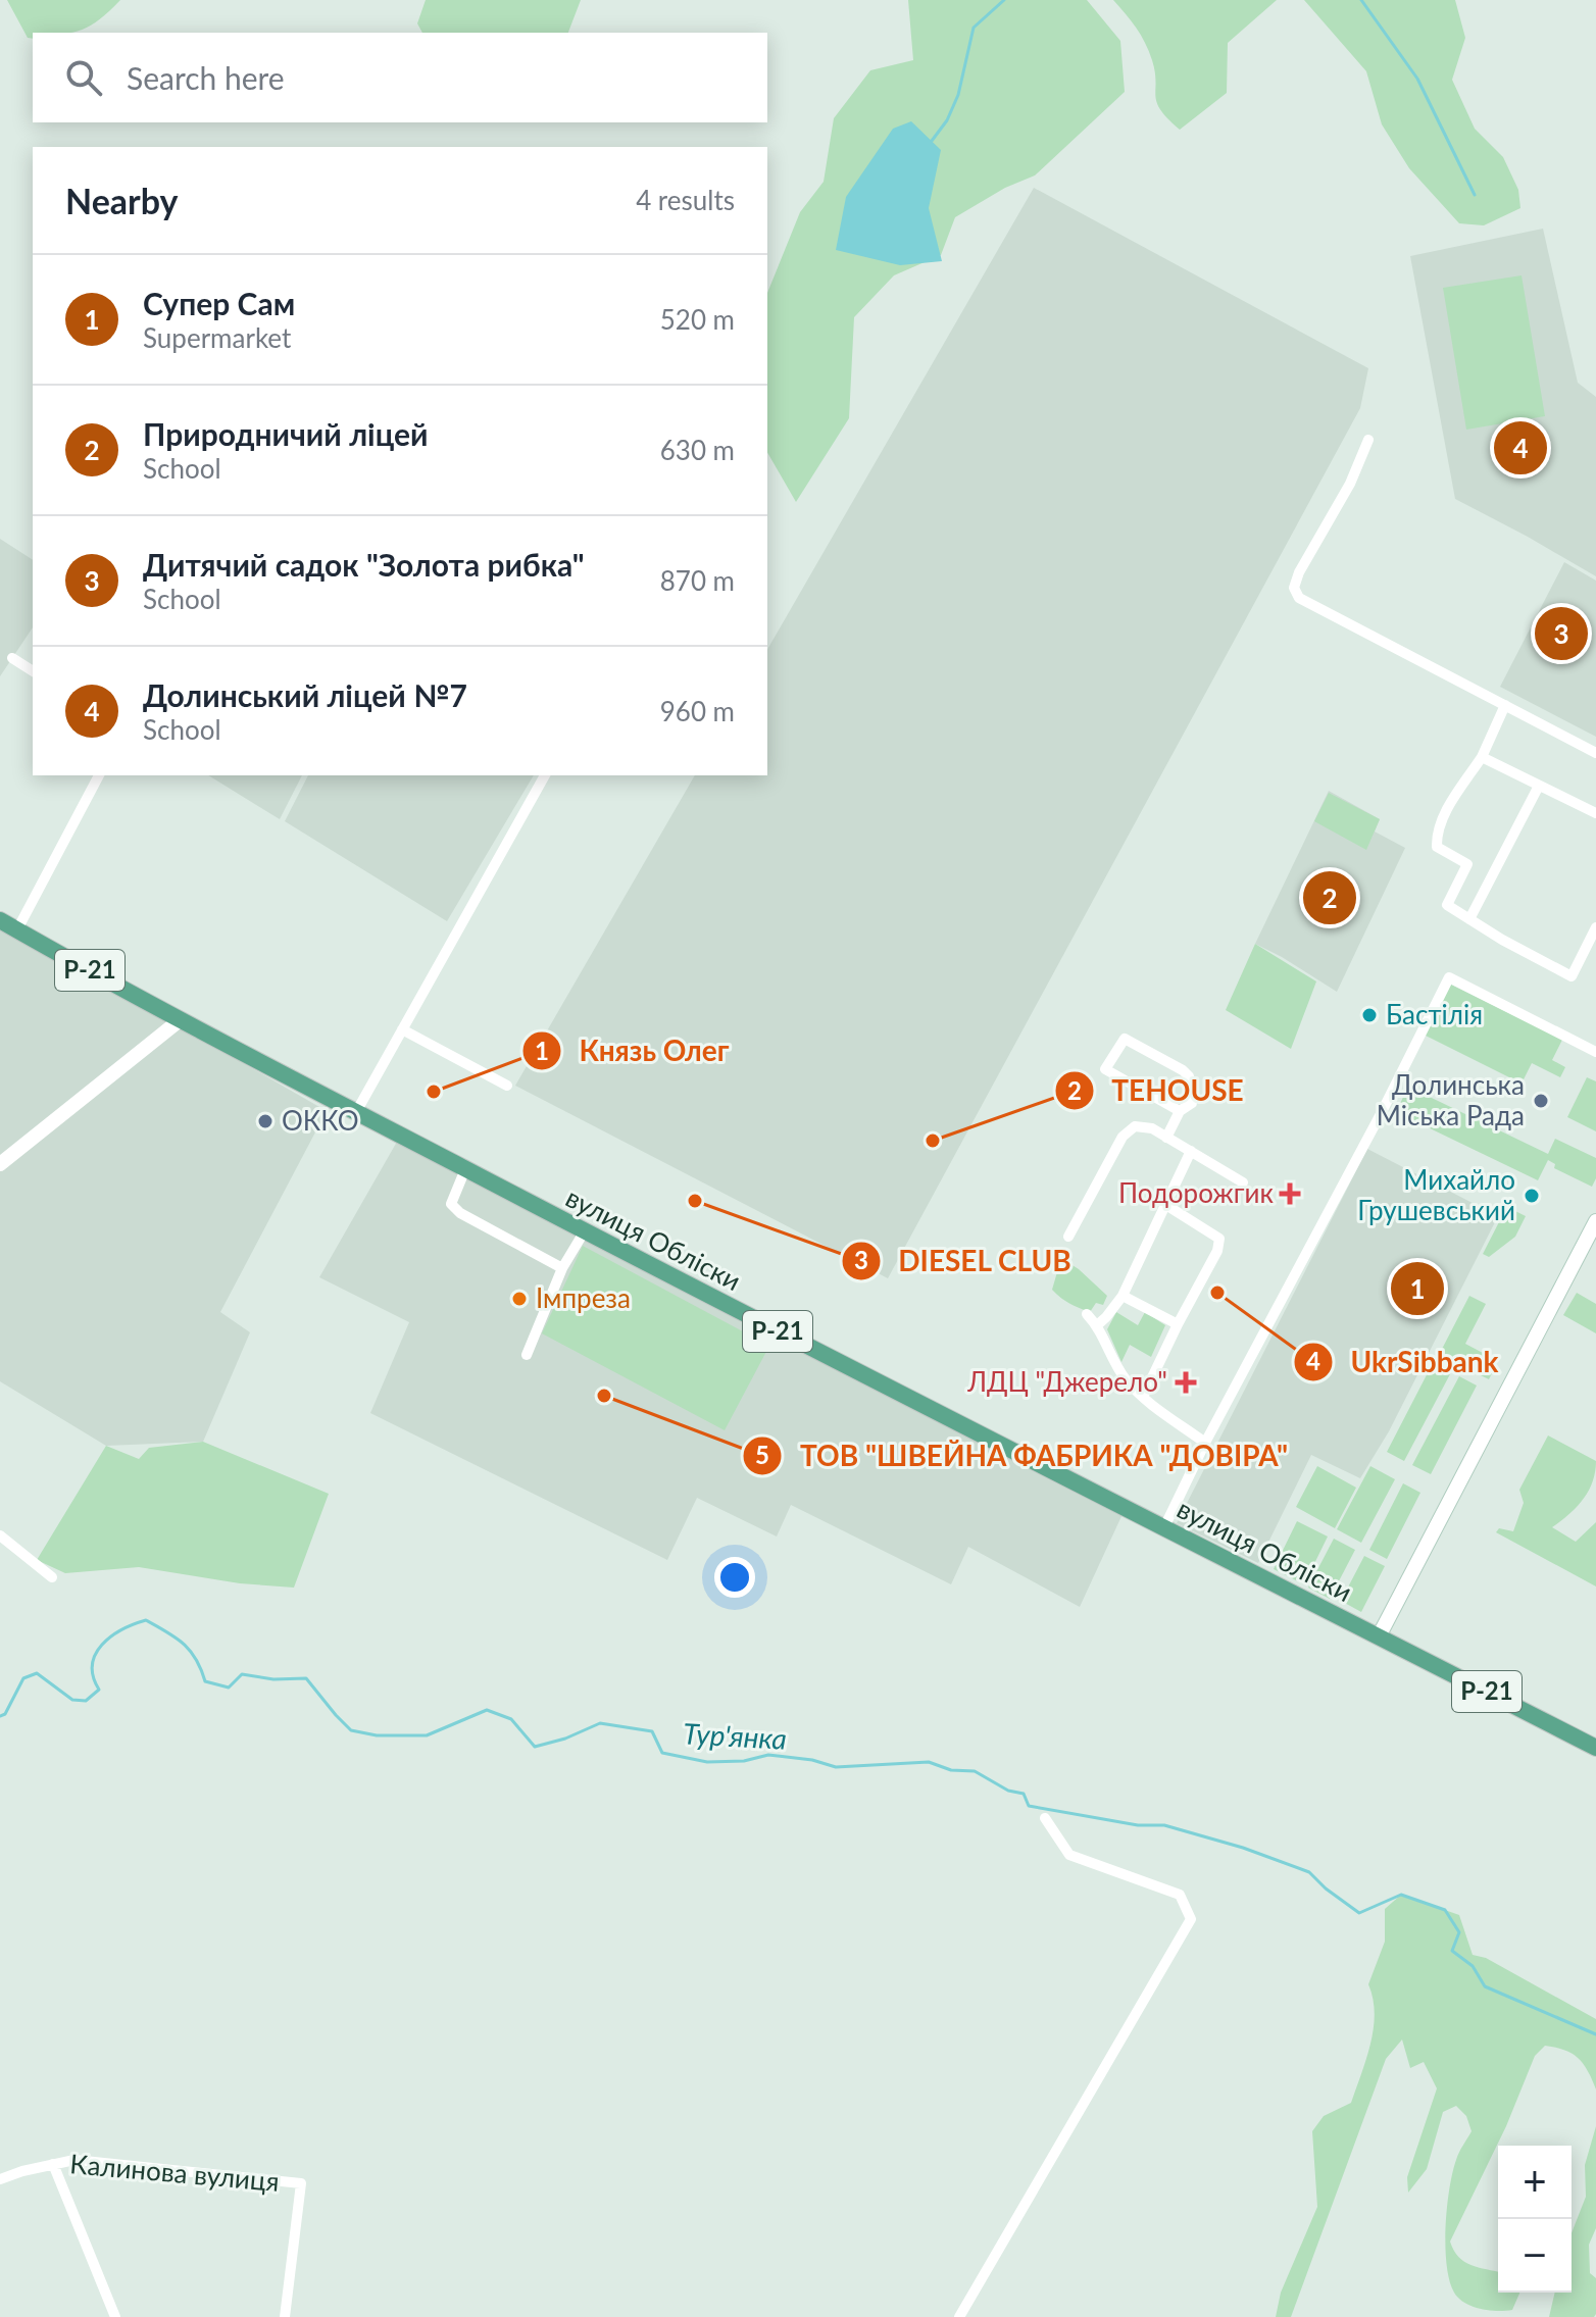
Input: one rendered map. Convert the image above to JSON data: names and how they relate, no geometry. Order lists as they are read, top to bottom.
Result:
{
  "streets": {
    "main road": ["Р-21", "вулиця Обліски"],
    "street": ["Калинова вулиця"]
  },
  "water": ["Тур'янка"],
  "places": {
    "other": [
      "Бастілія",
      "Князь Олег",
      "Долинська Міська Рада",
      "ОККО",
      "TEHOUSE",
      "Михайло Грушевський",
      "DIESEL CLUB",
      "UkrSibbank",
      "Імпреза",
      "ТОВ \"ШВЕЙНА ФАБРИКА \"ДОВІРА\""
    ],
    "health": ["Подорожгик", "ЛДЦ \"Джерело\""]
  },
  "page": {
    "search": "Search here",
    "heading": ["Nearby", "4 results"],
    "list": [
      {
        "mark": "1",
        "name": "Супер Сам",
        "note": "Supermarket",
        "value": "520 m"
      },
      {
        "mark": "2",
        "name": "Природничий ліцей",
        "note": "School",
        "value": "630 m"
      },
      {
        "mark": "3",
        "name": "Дитячий садок \"Золота рибка\"",
        "note": "School",
        "value": "870 m"
      },
      {
        "mark": "4",
        "name": "Долинський ліцей №7",
        "note": "School",
        "value": "960 m"
      }
    ],
    "pins": [
      "4",
      "3",
      "2",
      "1"
    ],
    "map_buttons": ["+", "−"]
  }
}
